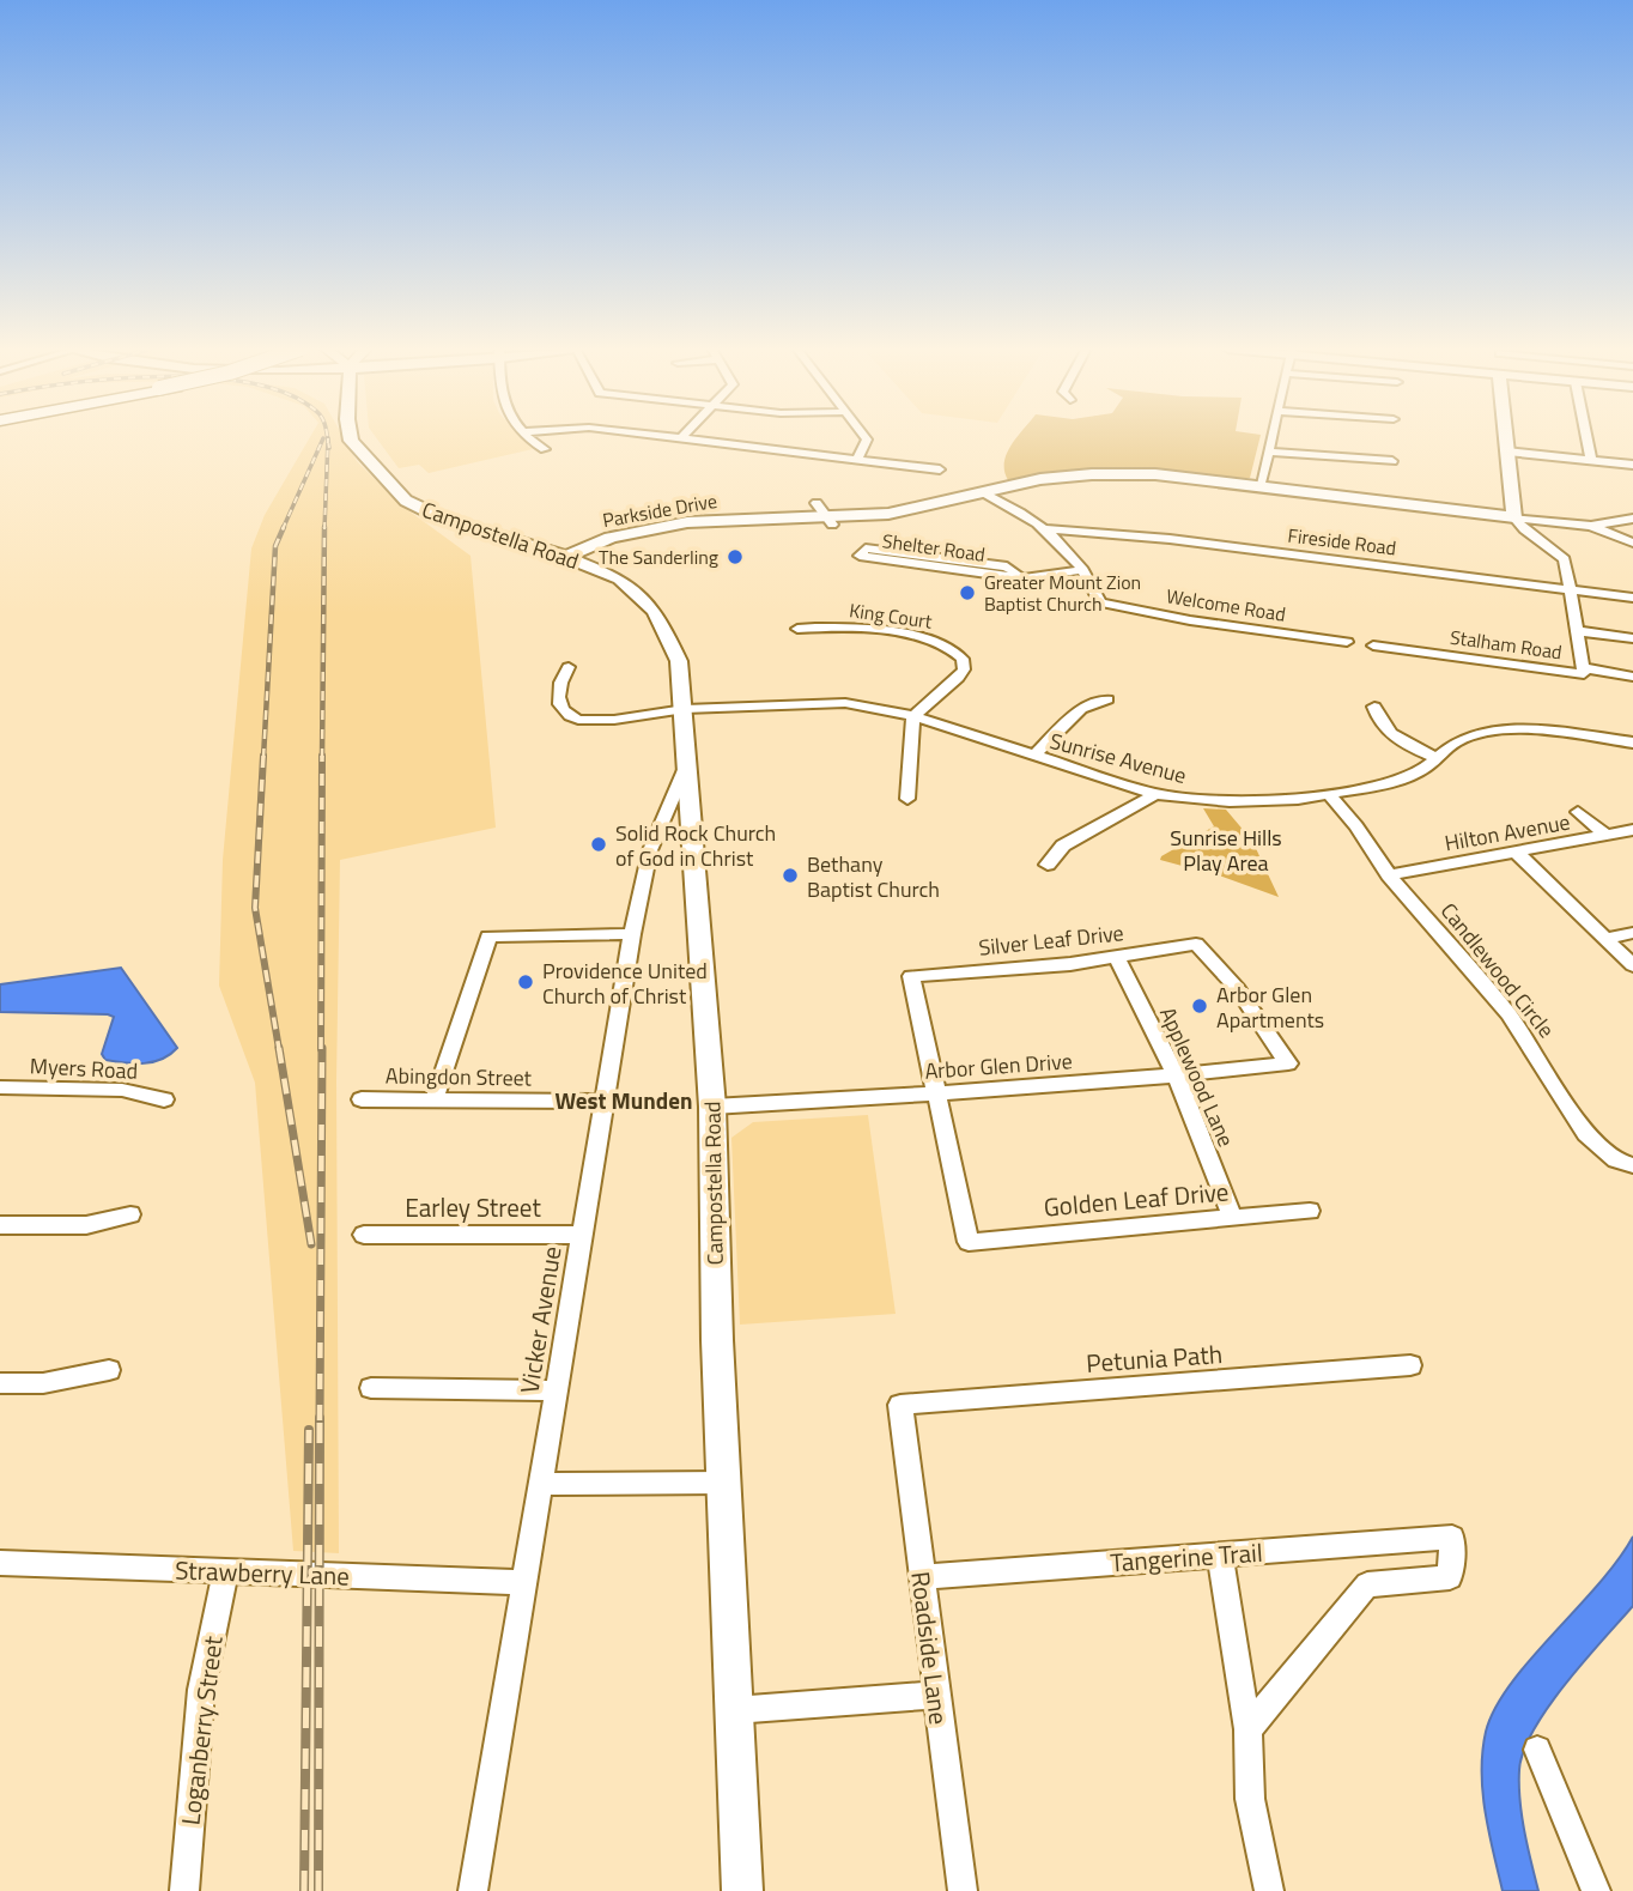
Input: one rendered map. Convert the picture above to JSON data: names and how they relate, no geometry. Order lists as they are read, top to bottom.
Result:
{
  "streets": {
    "main road": ["Campostella Road"],
    "street": [
      "Parkside Drive",
      "Fireside Road",
      "Shelter Road",
      "Welcome Road",
      "King Court",
      "Stalham Road",
      "Sunrise Avenue",
      "Hilton Avenue",
      "Silver Leaf Drive",
      "Candlewood Circle",
      "Arbor Glen Drive",
      "Myers Road",
      "Abingdon Street",
      "Applewood Lane",
      "Golden Leaf Drive",
      "Earley Street",
      "Vicker Avenue",
      "Petunia Path",
      "Tangerine Trail",
      "Strawberry Lane",
      "Roadside Lane",
      "Loganberry Street"
    ]
  },
  "crossings": [
    ["Parkside Drive", "Campostella Road"],
    ["Parkside Drive", "Stalham Road"],
    ["Campostella Road", "Sunrise Avenue"],
    ["Campostella Road", "Arbor Glen Drive"],
    ["Campostella Road", "Vicker Avenue"],
    ["Fireside Road", "Stalham Road"],
    ["Shelter Road", "Welcome Road"],
    ["King Court", "Sunrise Avenue"],
    ["Sunrise Avenue", "Candlewood Circle"],
    ["Hilton Avenue", "Candlewood Circle"],
    ["Silver Leaf Drive", "Arbor Glen Drive"],
    ["Silver Leaf Drive", "Applewood Lane"],
    ["Silver Leaf Drive", "Golden Leaf Drive"],
    ["Arbor Glen Drive", "Applewood Lane"],
    ["Arbor Glen Drive", "Golden Leaf Drive"],
    ["Abingdon Street", "Vicker Avenue"],
    ["Applewood Lane", "Golden Leaf Drive"],
    ["Earley Street", "Vicker Avenue"],
    ["Vicker Avenue", "Strawberry Lane"],
    ["Petunia Path", "Roadside Lane"],
    ["Tangerine Trail", "Roadside Lane"],
    ["Strawberry Lane", "Loganberry Street"]
  ],
  "districts": ["West Munden"],
  "parks": ["Sunrise Hills Play Area"],
  "places": [
    "The Sanderling",
    "Greater Mount Zion Baptist Church",
    "Solid Rock Church of God in Christ",
    "Bethany Baptist Church",
    "Providence United Church of Christ",
    "Arbor Glen Apartments"
  ]
}
